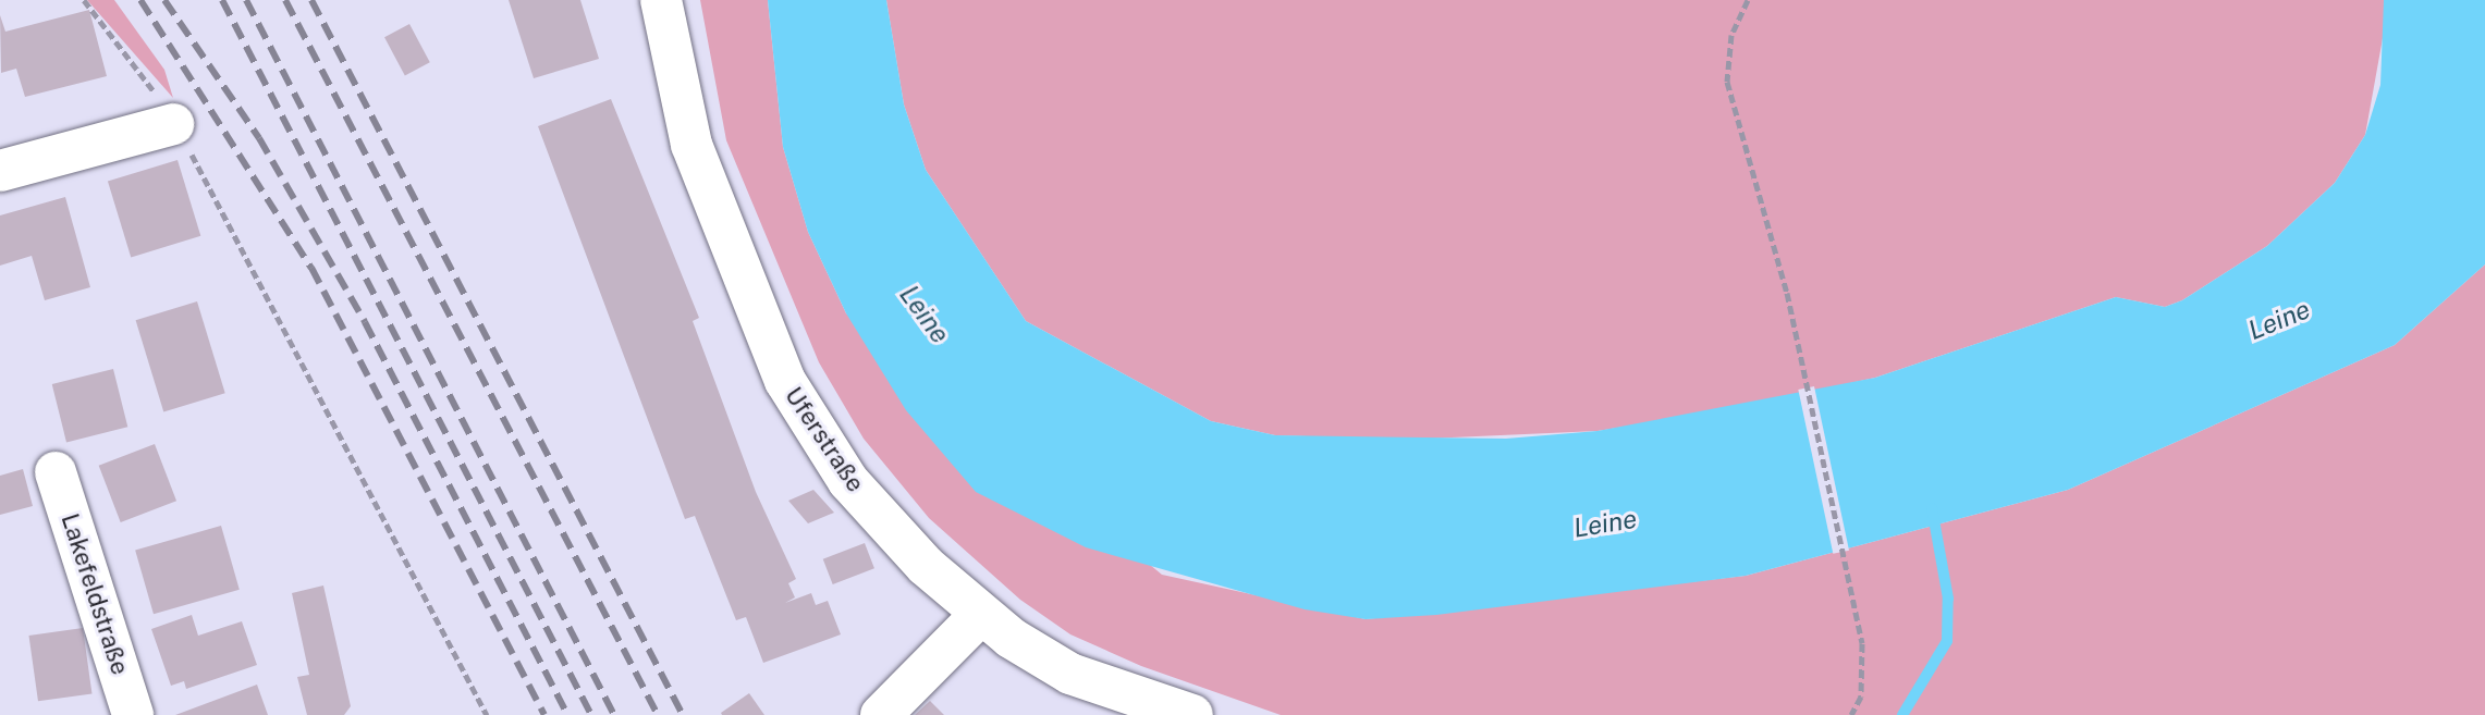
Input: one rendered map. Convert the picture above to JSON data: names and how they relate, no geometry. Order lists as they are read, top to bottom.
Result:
{
  "streets": {
    "street": ["Uferstraße", "Lakefeldstraße"]
  },
  "water": ["Leine"]
}
